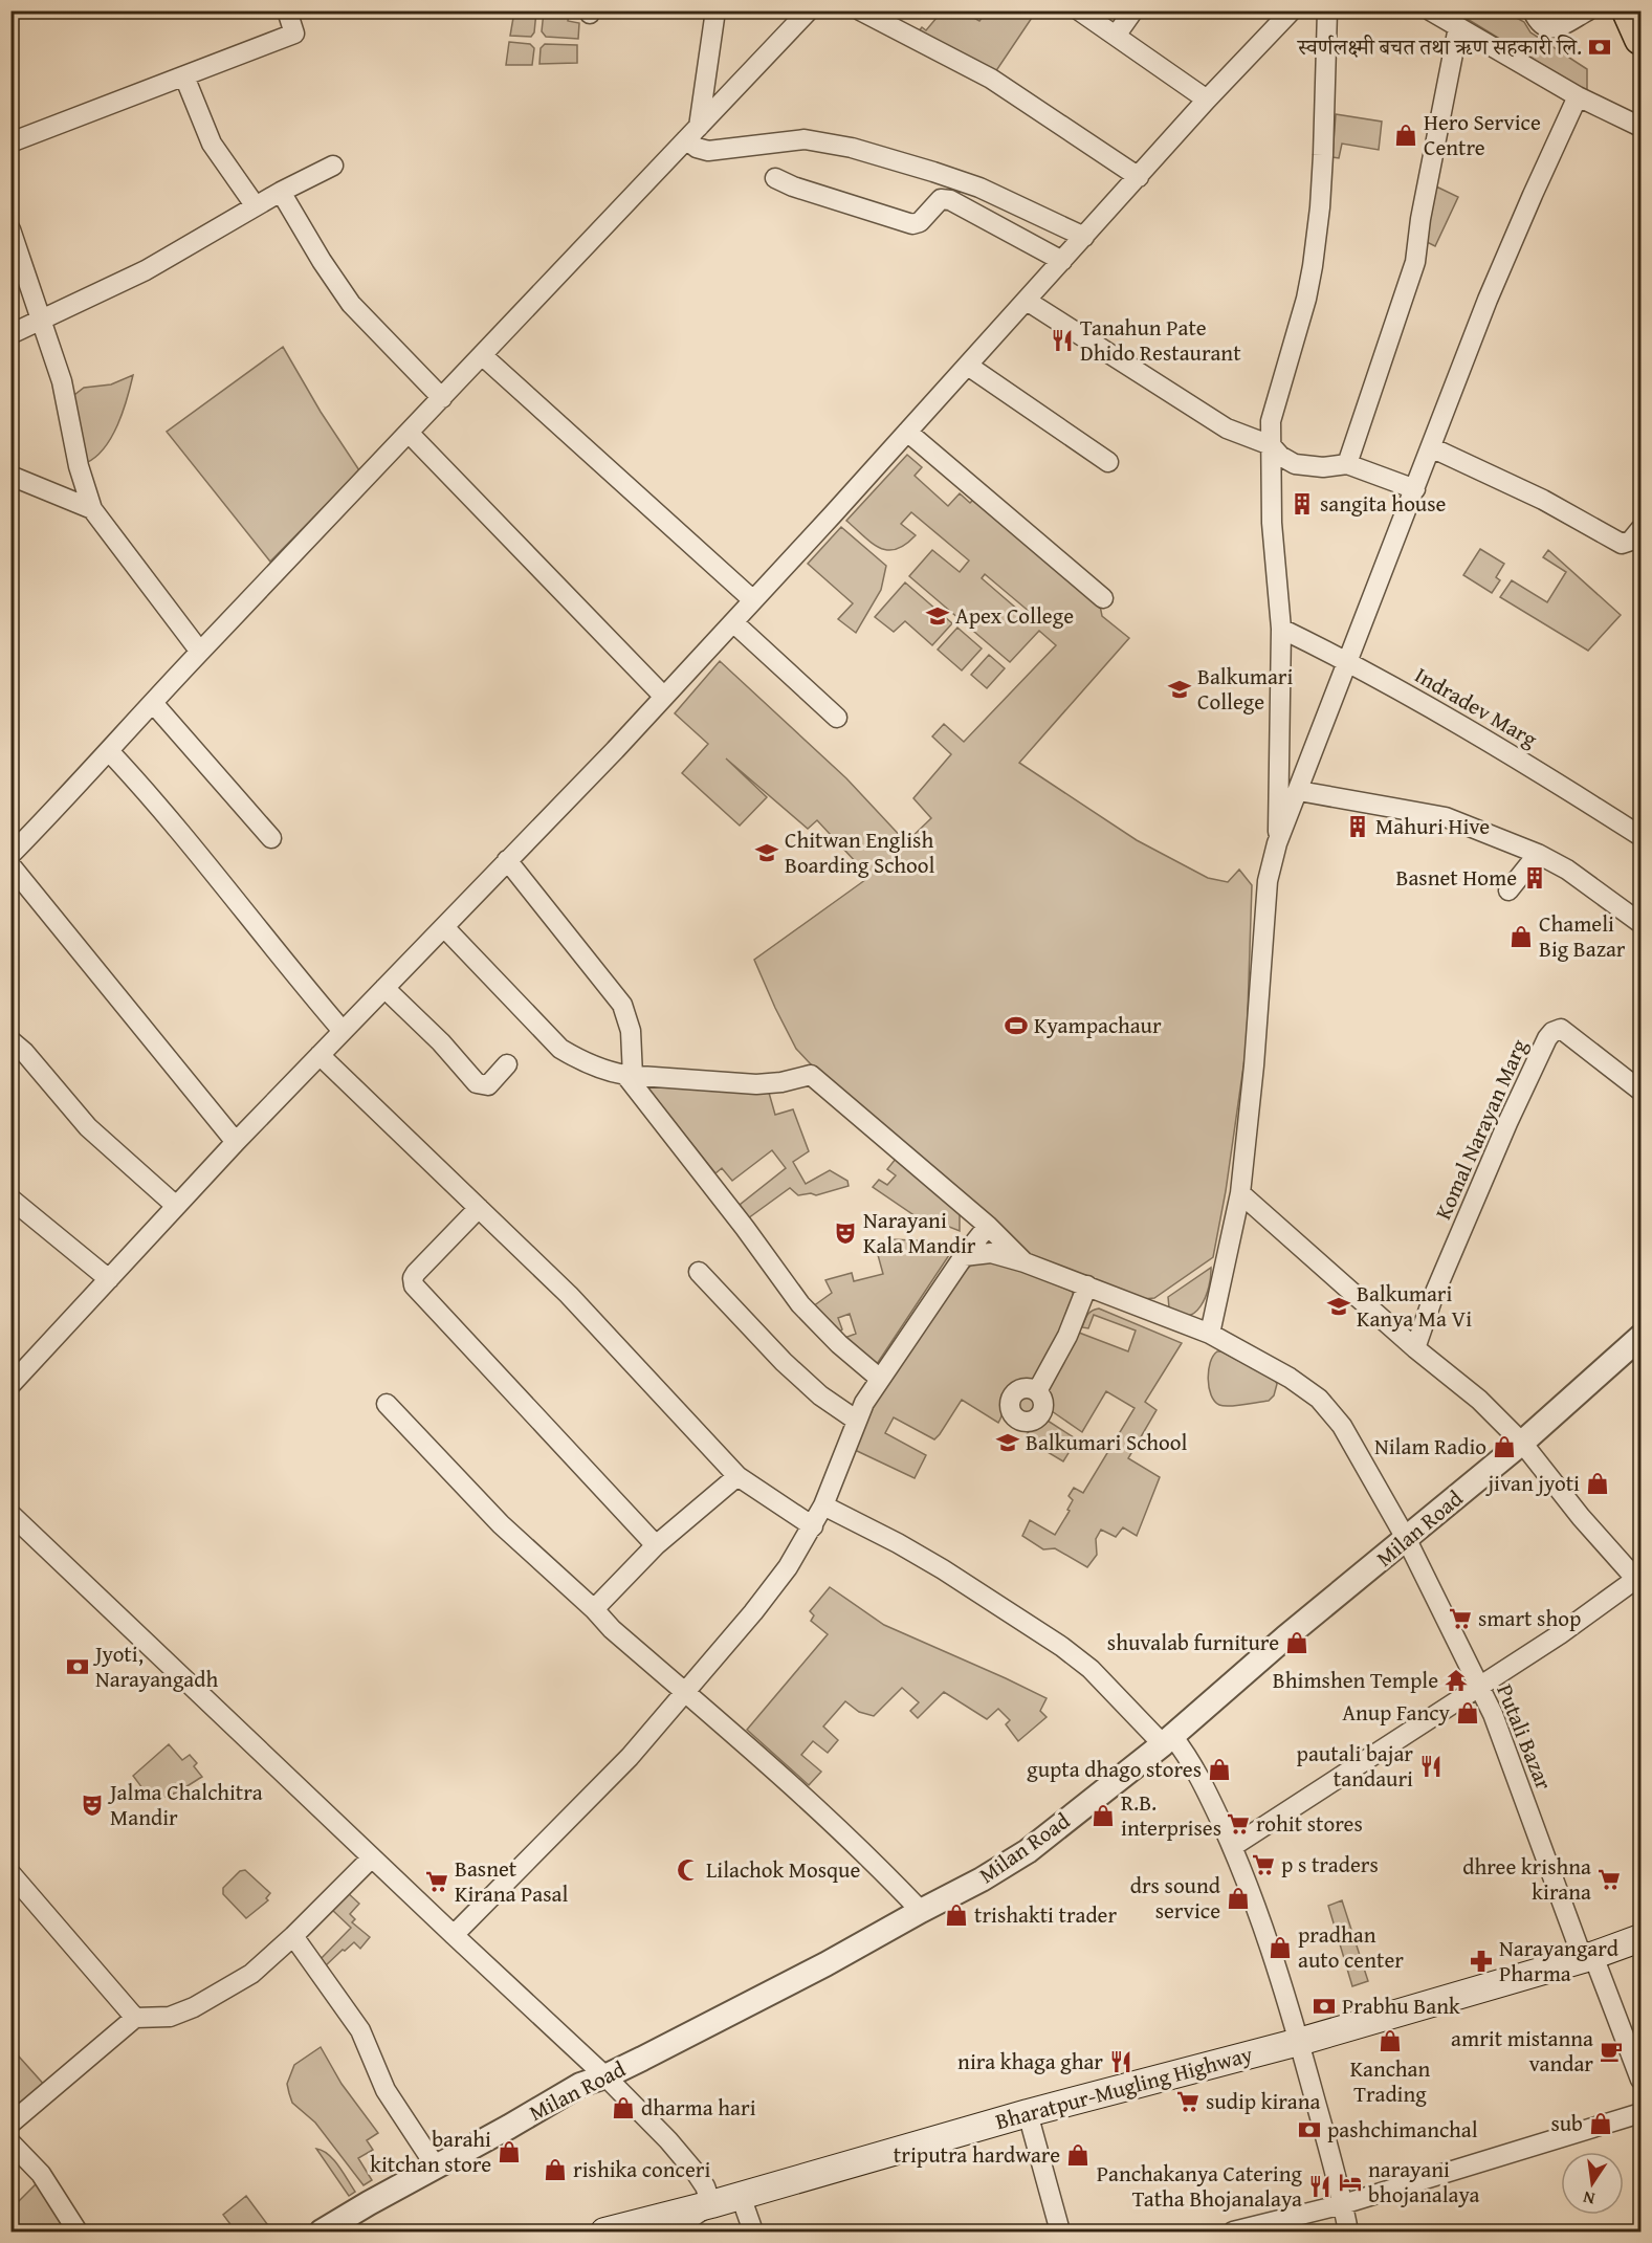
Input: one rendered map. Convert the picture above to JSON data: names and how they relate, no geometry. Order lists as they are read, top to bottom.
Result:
{
  "streets": {
    "main road": ["Bharatpur-Mugling Highway"],
    "street": [
      "Indradev Marg",
      "Komal Narayan Marg",
      "Milan Road",
      "Putali Bazar"
    ]
  },
  "crossings": [
    ["Milan Road", "Putali Bazar"],
    ["Putali Bazar", "Bharatpur-Mugling Highway"]
  ],
  "places": {
    "bank": [
      "स्वर्णलक्ष्मी बचत तथा ऋण सहकारी लि.",
      "Jyoti, Narayangadh",
      "Prabhu Bank",
      "pashchimanchal"
    ],
    "shop": [
      "Hero Service Centre",
      "Chameli Big Bazar",
      "Nilam Radio",
      "jivan jyoti",
      "shuvalab furniture",
      "Anup Fancy",
      "gupta dhago stores",
      "R.B. interprises",
      "drs sound service",
      "trishakti trader",
      "pradhan auto center",
      "Kanchan Trading",
      "dharma hari",
      "sub",
      "barahi kitchan store",
      "triputra hardware",
      "rishika conceri"
    ],
    "restaurant": [
      "Tanahun Pate Dhido Restaurant",
      "pautali bajar tandauri",
      "nira khaga ghar",
      "Panchakanya Catering Tatha Bhojanalaya"
    ],
    "building": ["sangita house", "Mahuri Hive", "Basnet Home"],
    "school or university": [
      "Apex College",
      "Balkumari College",
      "Chitwan English Boarding School",
      "Balkumari Kanya Ma Vi",
      "Balkumari School"
    ],
    "sports": ["Kyampachaur"],
    "theatre": ["Narayani Kala Mandir", "Jalma Chalchitra Mandir"],
    "supermarket": [
      "smart shop",
      "rohit stores",
      "p s traders",
      "dhree krishna kirana",
      "Basnet Kirana Pasal",
      "sudip kirana"
    ],
    "temple": ["Bhimshen Temple"],
    "mosque": ["Lilachok Mosque"],
    "pharmacy": ["Narayangard Pharma"],
    "cafe": ["amrit mistanna vandar"],
    "hotel": ["narayani bhojanalaya"]
  },
  "north": "bottom"
}
